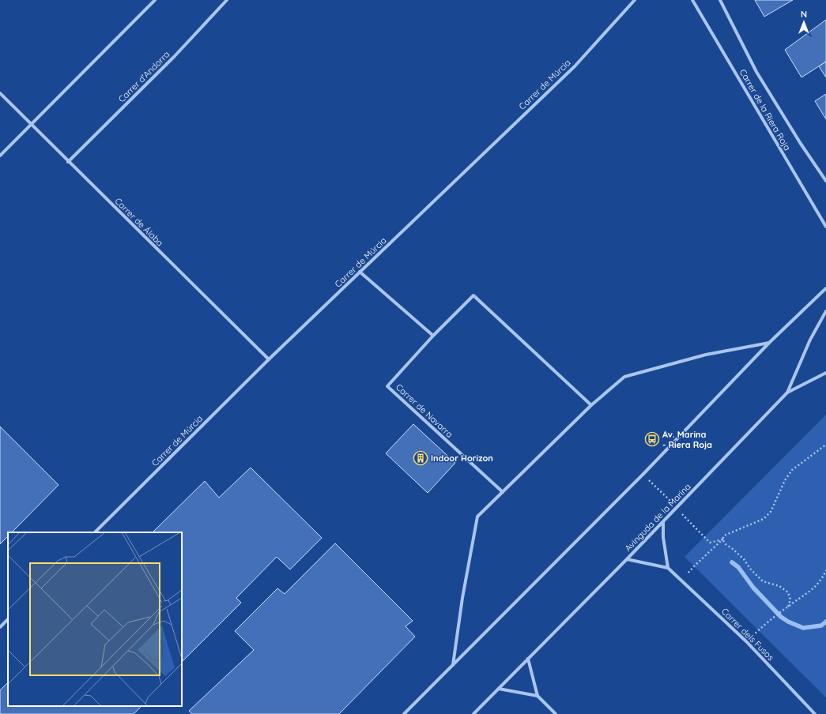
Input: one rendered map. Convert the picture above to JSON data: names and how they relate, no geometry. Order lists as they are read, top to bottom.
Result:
{
  "streets": {
    "street": [
      "Carrer d'Andorra",
      "Carrer de Múrcia",
      "Carrer de la Riera Roja",
      "Carrer de Álaba",
      "Carrer de Navarra",
      "Avinguda de la Marina",
      "Carrer dels Fusos"
    ]
  },
  "crossings": [
    ["Carrer d'Andorra", "Carrer de Álaba"],
    ["Carrer de Múrcia", "Carrer de Álaba"],
    ["Avinguda de la Marina", "Carrer dels Fusos"]
  ],
  "places": {
    "bus stop": ["Av. Marina - Riera Roja"],
    "building": ["Indoor Horizon"]
  },
  "north": "top"
}
